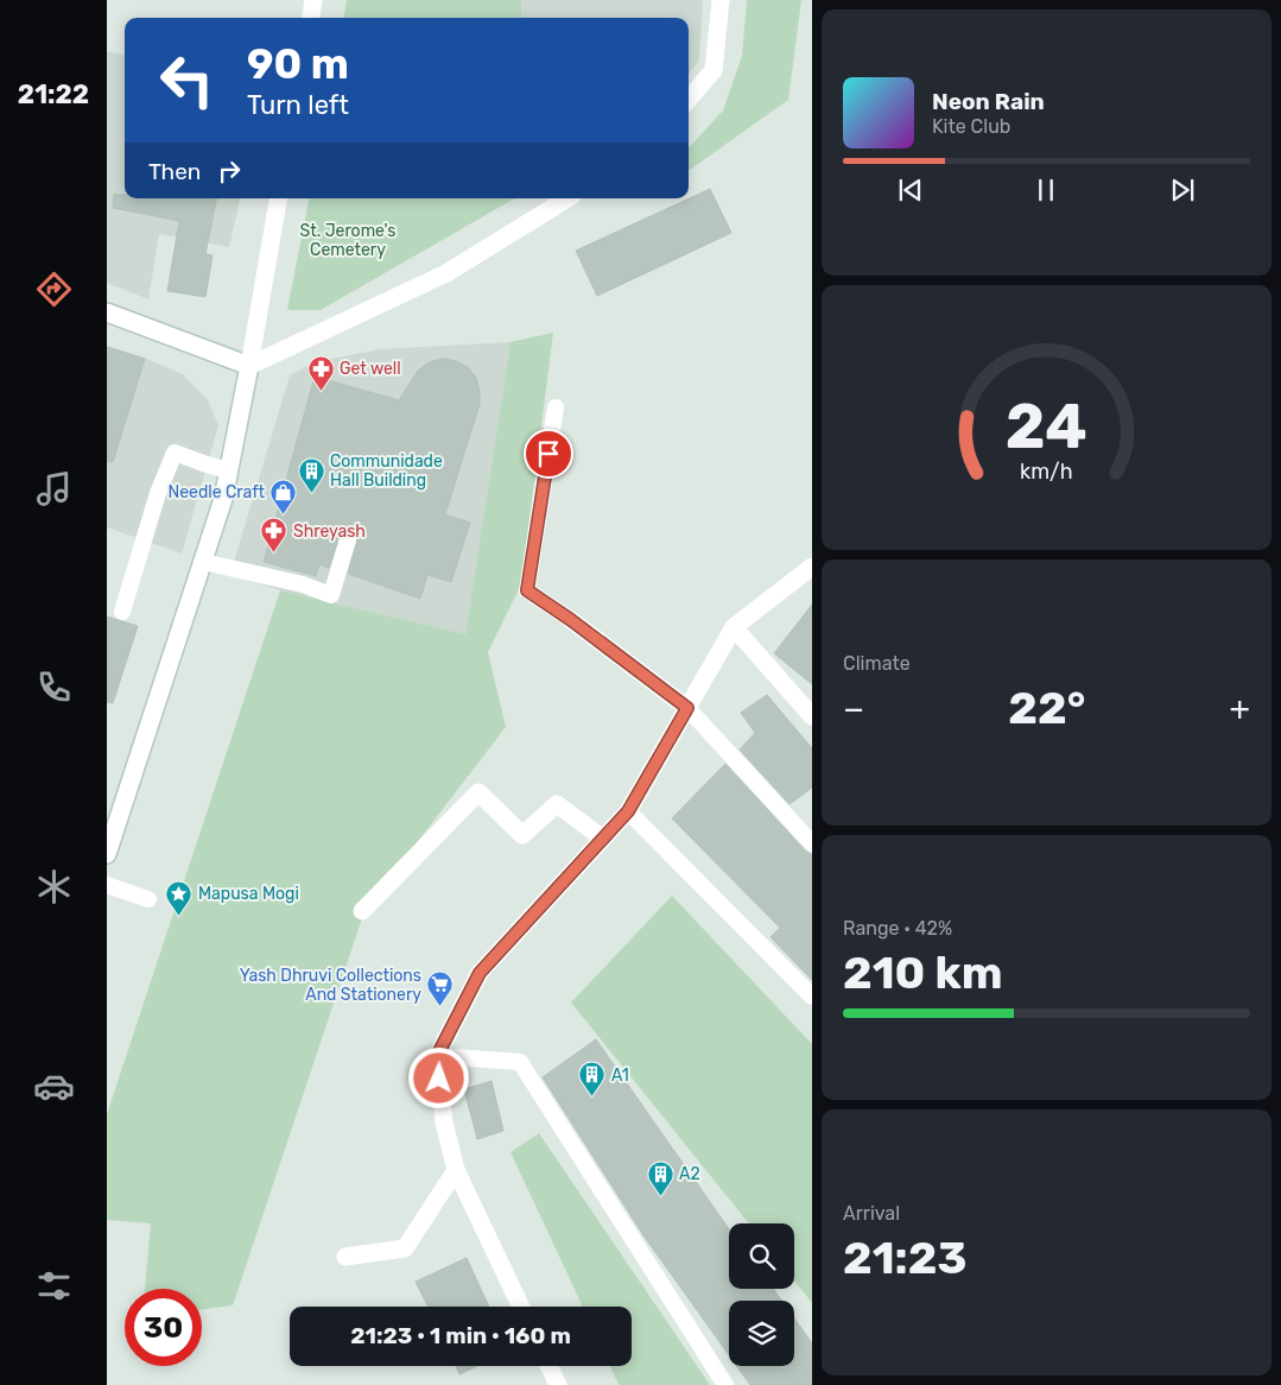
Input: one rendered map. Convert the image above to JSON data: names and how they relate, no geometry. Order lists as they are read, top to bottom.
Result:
{
  "parks": ["St. Jerome's Cemetery"],
  "places": {
    "pharmacy": ["Get well", "Shreyash"],
    "building": ["Communidade Hall Building", "A1", "A2"],
    "shop": ["Needle Craft"],
    "place": ["Mapusa Mogi"],
    "supermarket": ["Yash Dhruvi Collections And Stationery"]
  },
  "page": {
    "tabs": "21:22",
    "turn": ["90 m", "Turn left"],
    "song": ["Neon Rain", "Kite Club"],
    "then": "Then",
    "tile": [
      "Climate",
      ["Range · 42%", "210 km"],
      ["Arrival", "21:23"]
    ],
    "heat": ["−", "22°", "+"],
    "limit": "30",
    "trip": "21:23 · 1 min · 160 m",
    "gauge": ["24", "km/h"]
  }
}
